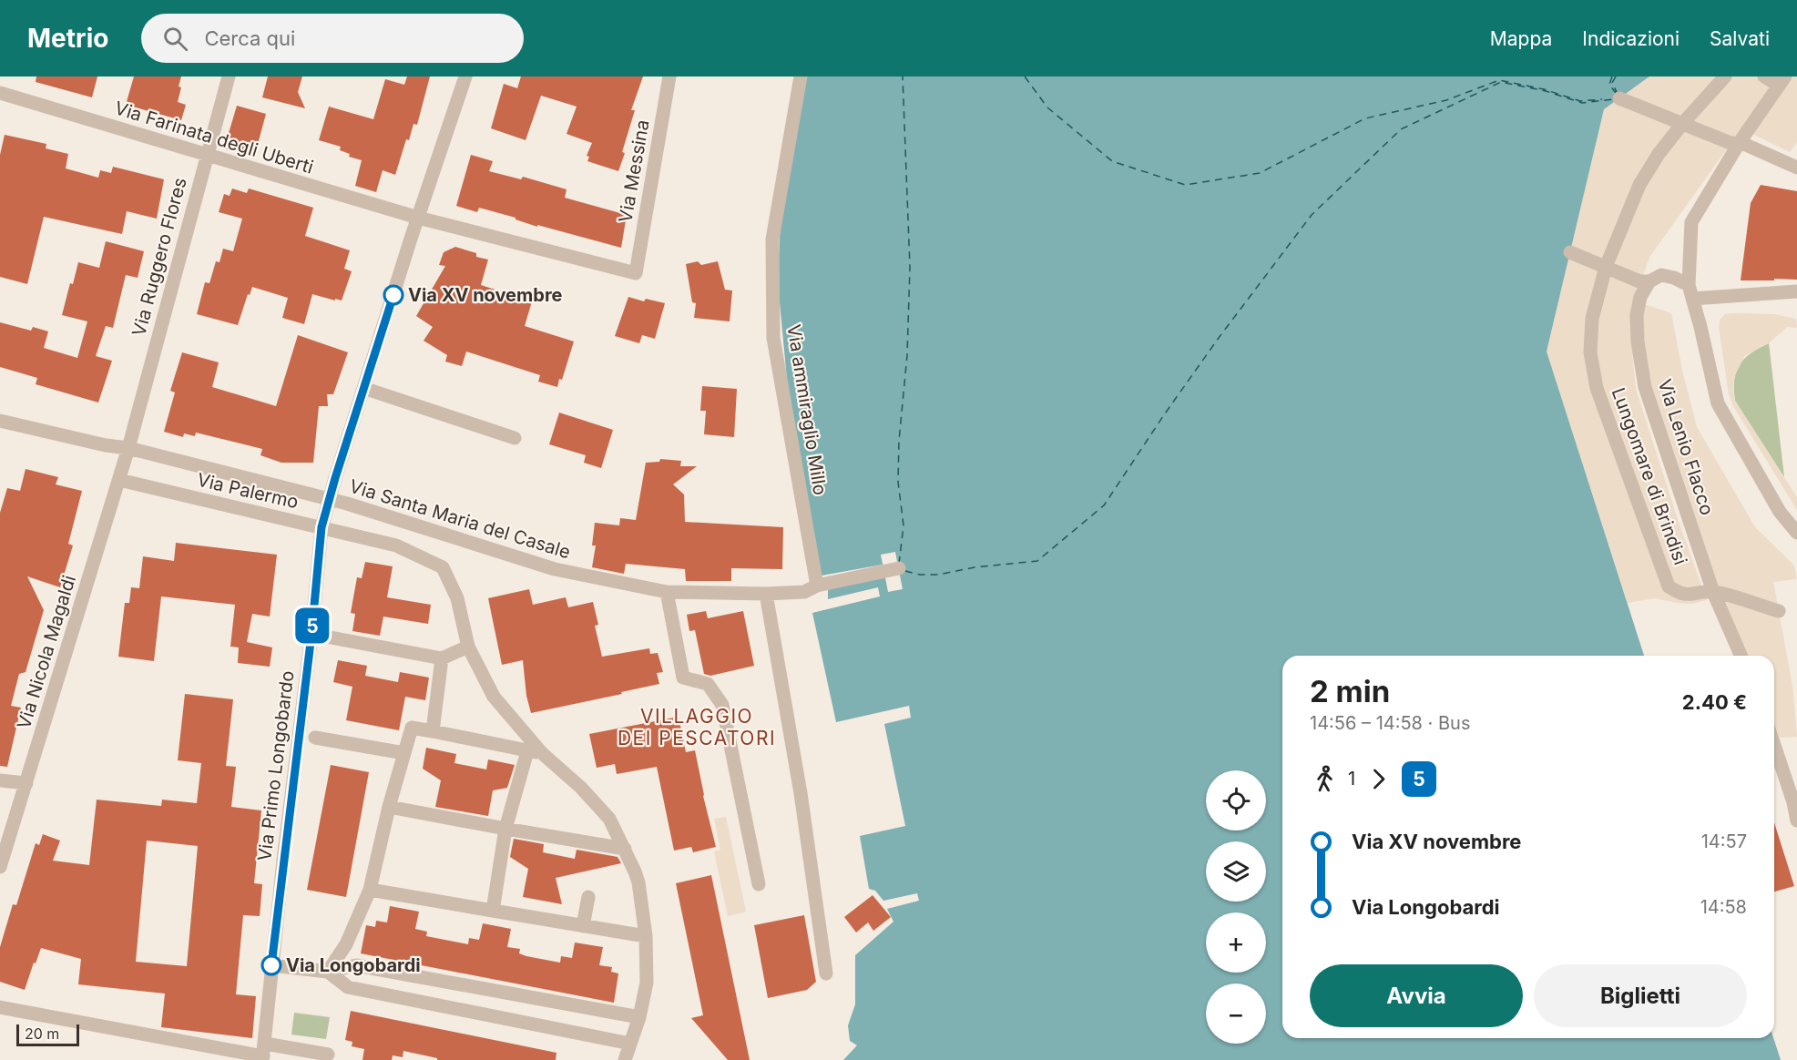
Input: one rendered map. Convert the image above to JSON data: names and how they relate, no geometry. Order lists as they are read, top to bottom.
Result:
{
  "streets": {
    "street": [
      "Via Farinata degli Uberti",
      "Via Messina",
      "Via Ruggero Flores",
      "Via ammiraglio Millo",
      "Via Lenio Flacco",
      "Lungomare di Brindisi",
      "Via Palermo",
      "Via Santa Maria del Casale",
      "Via Nicola Magaldi",
      "Via Primo Longobardo"
    ]
  },
  "crossings": [
    ["Via Farinata degli Uberti", "Via Messina"],
    ["Via Farinata degli Uberti", "Via Ruggero Flores"],
    ["Via Farinata degli Uberti", "Via Primo Longobardo"],
    ["Via Messina", "Via Primo Longobardo"],
    ["Via Ruggero Flores", "Via Santa Maria del Casale"],
    ["Via Ruggero Flores", "Via Nicola Magaldi"],
    ["Via ammiraglio Millo", "Via Santa Maria del Casale"],
    ["Via Lenio Flacco", "Lungomare di Brindisi"],
    ["Via Palermo", "Via Nicola Magaldi"],
    ["Via Palermo", "Via Primo Longobardo"],
    ["Via Santa Maria del Casale", "Via Nicola Magaldi"]
  ],
  "districts": ["VILLAGGIO DEI PESCATORI"],
  "places": ["Via XV novembre", "Via Longobardi"],
  "lines": ["bus line 5"],
  "scale_bar": "20 m",
  "page": {
    "header": "Metrio",
    "search": "Cerca qui",
    "nav": ["Mappa", "Indicazioni", "Salvati"],
    "on_map": "5",
    "heading": ["2 min", "14:56 – 14:58 · Bus", "2.40 €"],
    "legs": ["1", "5"],
    "map_buttons": ["+", "−"],
    "list": [
      {
        "name": "Via XV novembre",
        "value": "14:57"
      },
      {
        "name": "Via Longobardi",
        "value": "14:58"
      }
    ],
    "buttons": ["Avvia", "Biglietti"],
    "scale": "20 m"
  }
}
